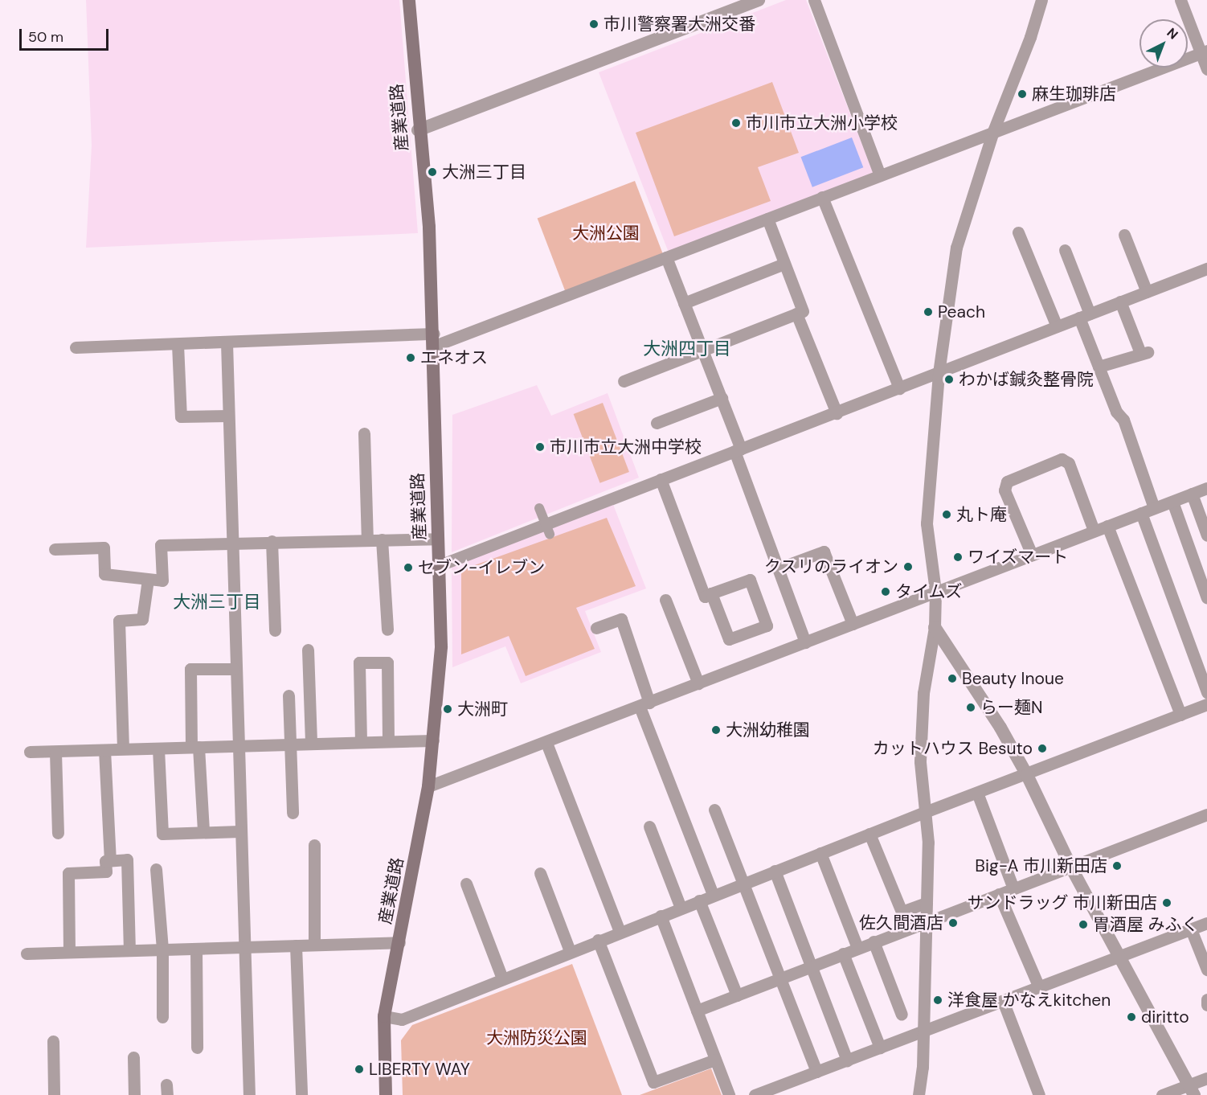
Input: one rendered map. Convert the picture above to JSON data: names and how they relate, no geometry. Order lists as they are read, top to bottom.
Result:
{
  "streets": {
    "main road": ["産業道路"]
  },
  "districts": ["大洲四丁目", "大洲三丁目"],
  "parks": ["大洲公園", "大洲防災公園"],
  "places": [
    "市川警察署大洲交番",
    "麻生珈琲店",
    "市川市立大洲小学校",
    "大洲三丁目",
    "Peach",
    "エネオス",
    "わかば鍼灸整骨院",
    "市川市立大洲中学校",
    "丸ト庵",
    "ワイズマート",
    "クスリのライオン",
    "セブン-イレブン",
    "タイムズ",
    "Beauty Inoue",
    "らー麺N",
    "大洲町",
    "大洲幼稚園",
    "カットハウス Besuto",
    "Big-A 市川新田店",
    "サンドラッグ 市川新田店",
    "佐久間酒店",
    "胃酒屋 みふく",
    "洋食屋 かなえkitchen",
    "diritto",
    "LIBERTY WAY"
  ],
  "scale_bar": "50 m",
  "north": "top right"
}
